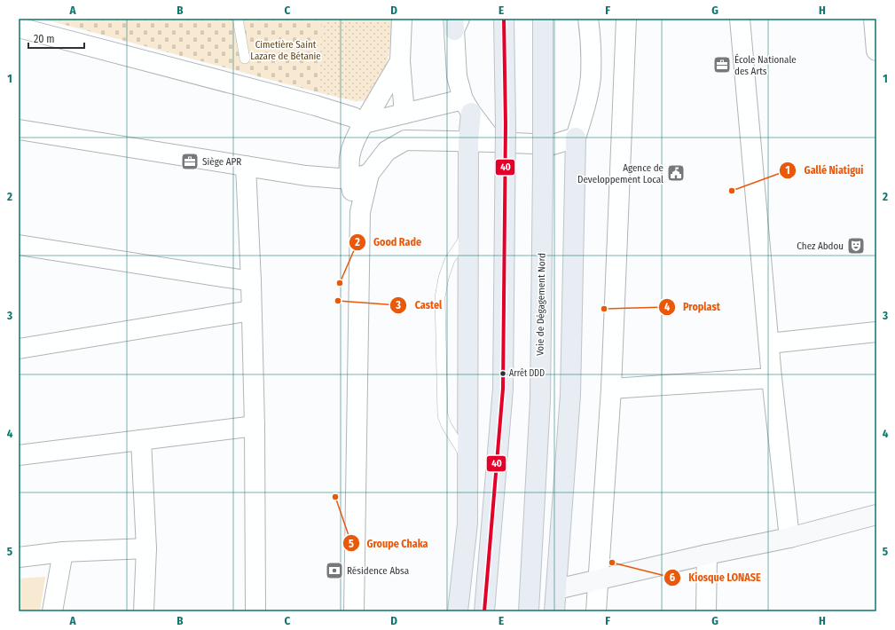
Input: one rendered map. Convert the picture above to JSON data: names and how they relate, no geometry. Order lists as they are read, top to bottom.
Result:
{
  "streets": {
    "highway": ["Voie de Dégagement Nord"]
  },
  "parks": ["Cimetière Saint Lazare de Bétanie"],
  "places": {
    "office": ["École Nationale des Arts", "Siège APR"],
    "public building": ["Agence de Developpement Local"],
    "other": [
      "Gallé Niatigui",
      "Good Rade",
      "Castel",
      "Proplast",
      "Arrêt DDD",
      "Groupe Chaka",
      "Kiosque LONASE"
    ],
    "theatre": ["Chez Abdou"],
    "bank": ["Résidence Absa"]
  },
  "lines": ["transit line 40"],
  "scale_bar": "20 m",
  "grid": {
    "columns": [
      "A",
      "B",
      "C",
      "D",
      "E",
      "F",
      "G",
      "H"
    ],
    "rows": [
      "1",
      "2",
      "3",
      "4",
      "5"
    ]
  }
}
